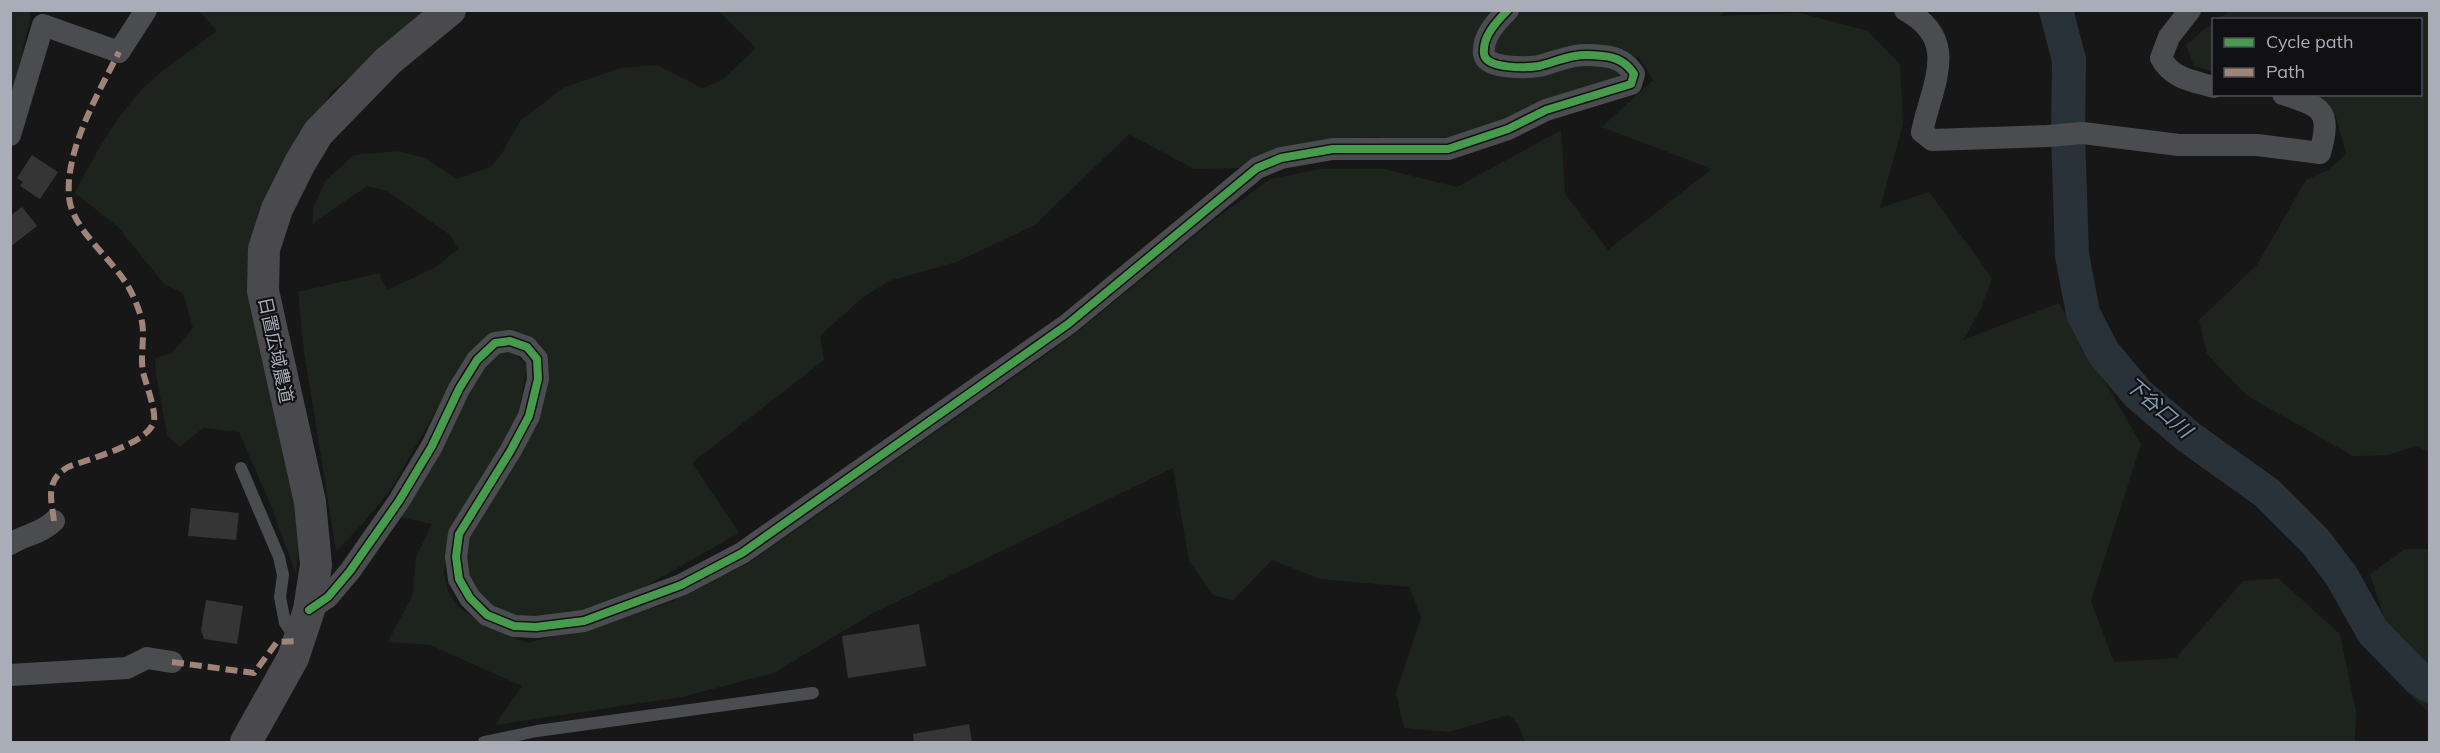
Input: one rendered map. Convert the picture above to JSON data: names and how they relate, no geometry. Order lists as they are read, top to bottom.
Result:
{
  "streets": {
    "street": ["日置広域農道"]
  },
  "water": ["下谷口川"],
  "legend": ["Cycle path", "Path"]
}
